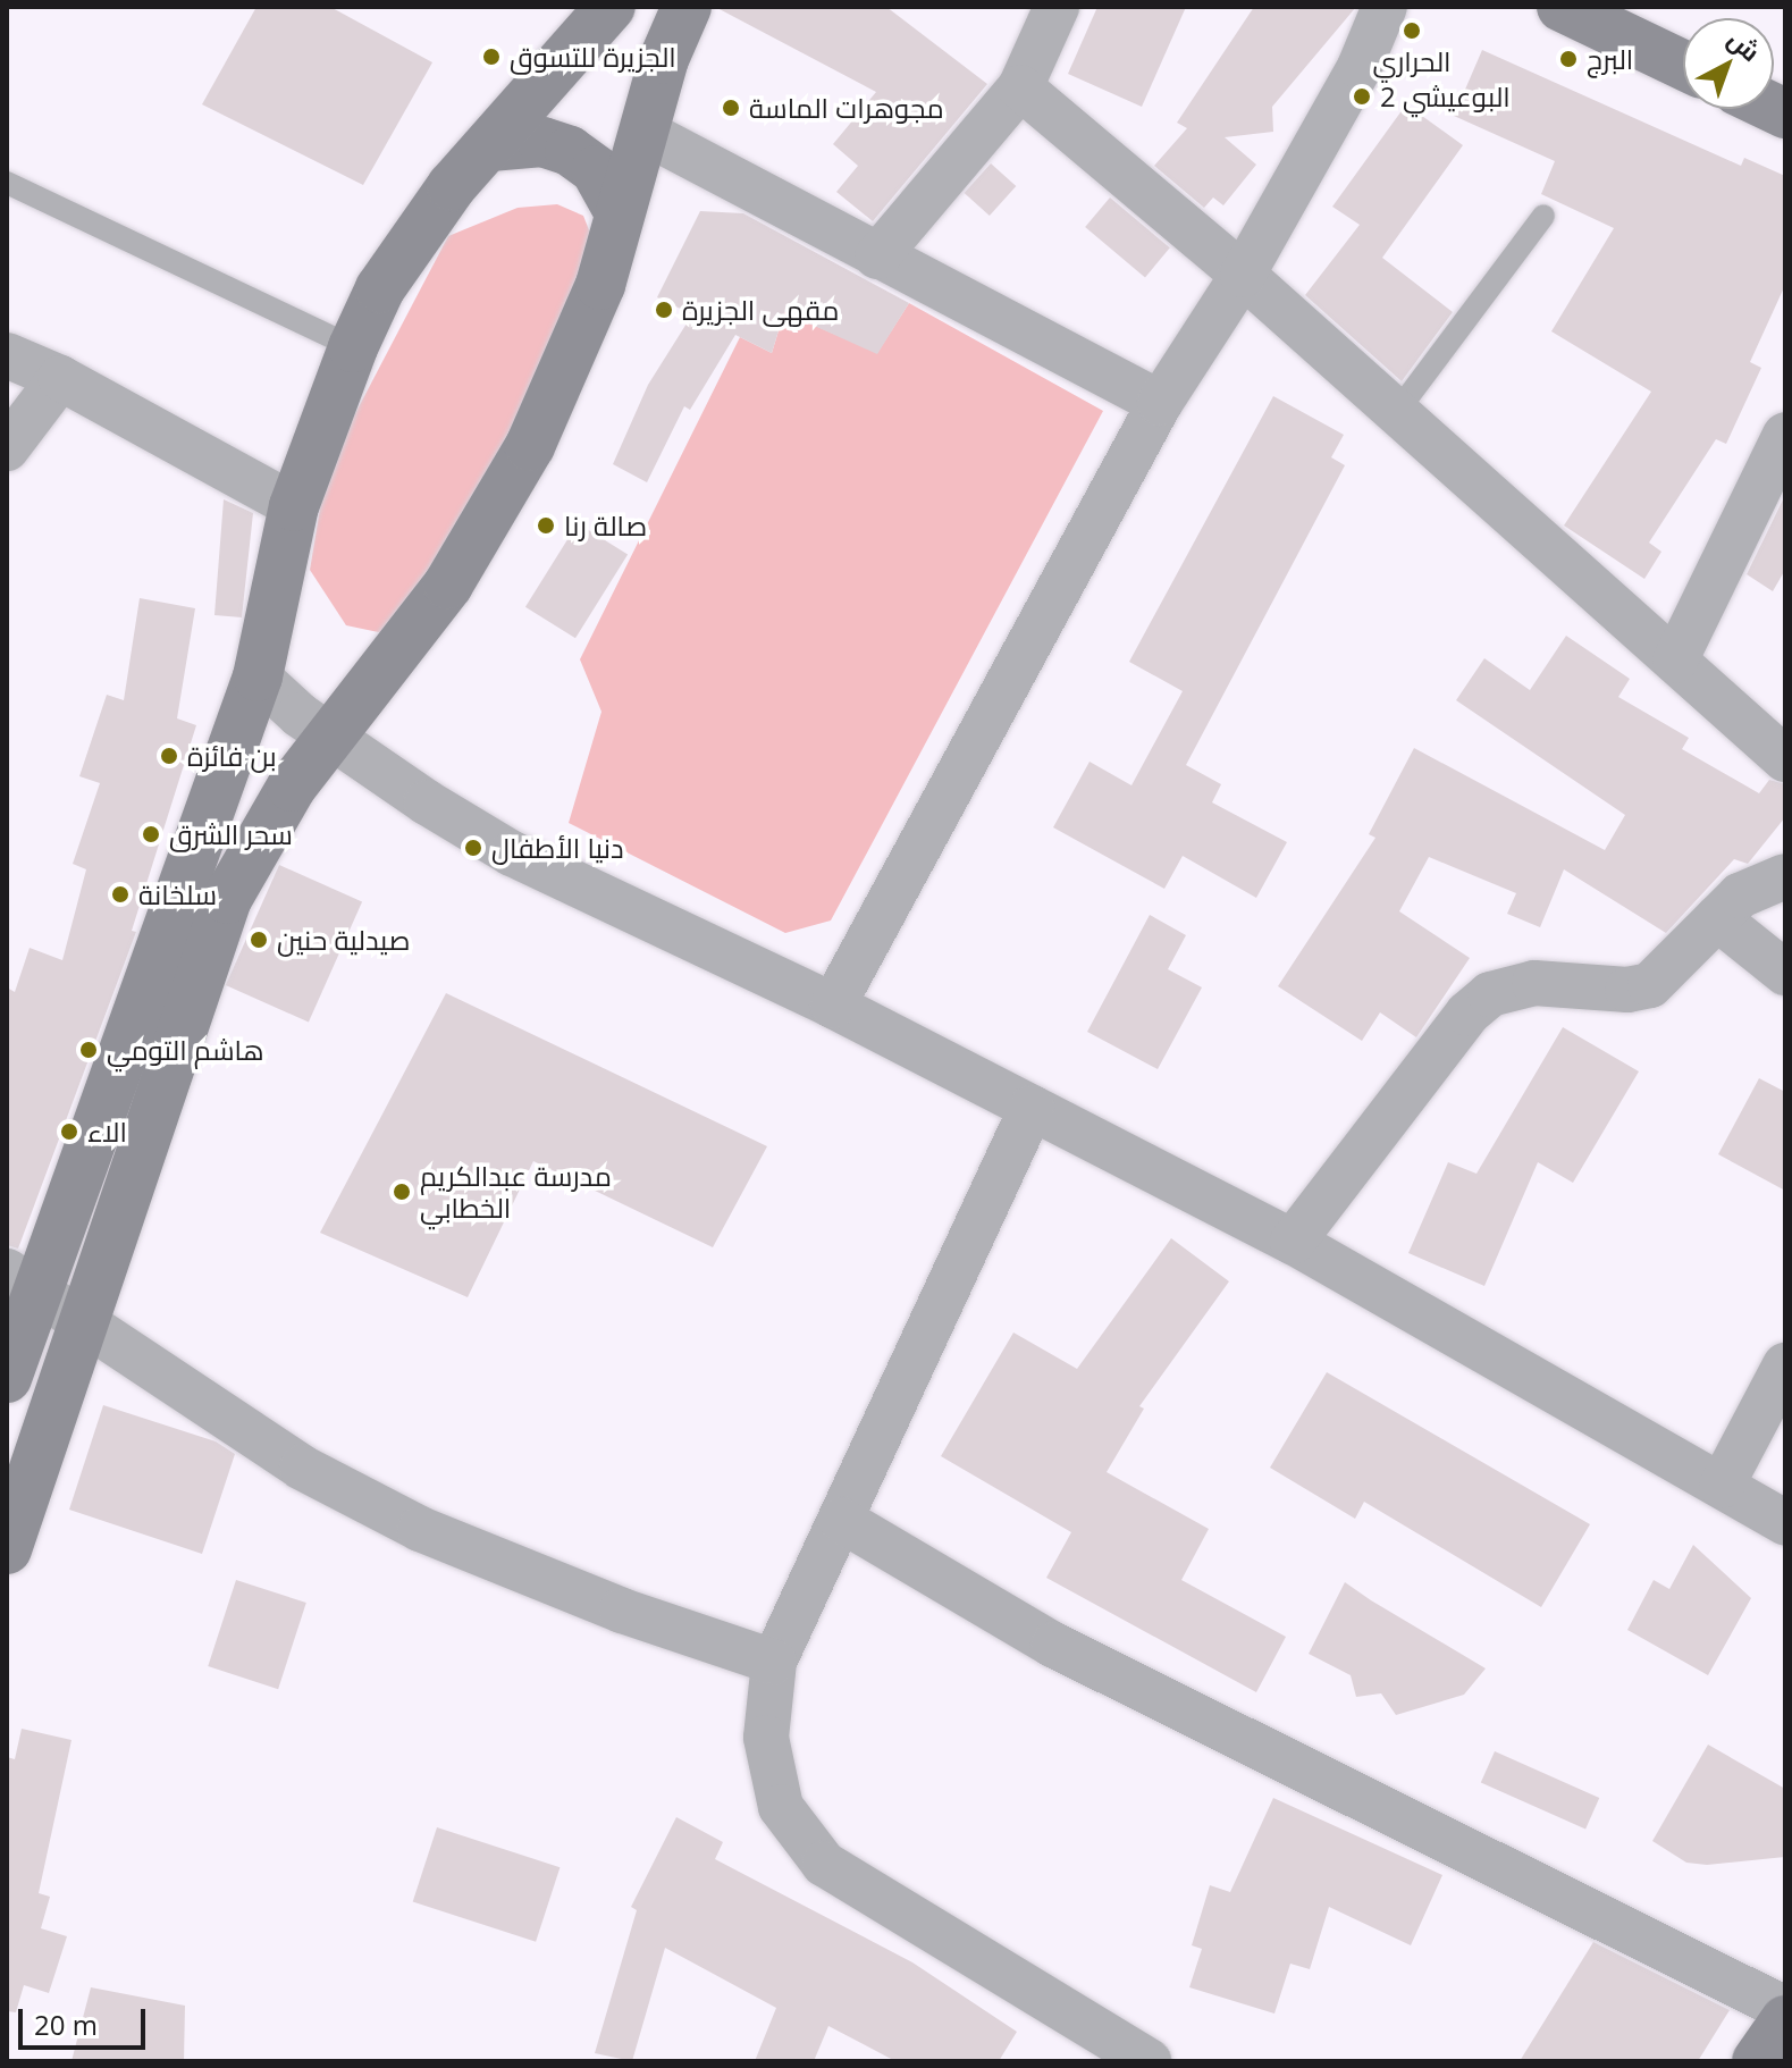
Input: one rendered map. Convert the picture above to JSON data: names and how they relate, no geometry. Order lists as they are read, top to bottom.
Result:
{
  "places": [
    "الحراري",
    "الجزيرة للتسوق",
    "البرج",
    "البوعيشي 2",
    "مجوهرات الماسة",
    "مقهى الجزيرة",
    "صالة رنا",
    "بن فائزة",
    "سحر الشرق",
    "دنيا الأطفال",
    "سلخانة",
    "صيدلية حنين",
    "هاشم التومي",
    "الاء",
    "مدرسة عبدالكريم الخطابي"
  ],
  "scale_bar": "20 m",
  "north": "top right"
}
